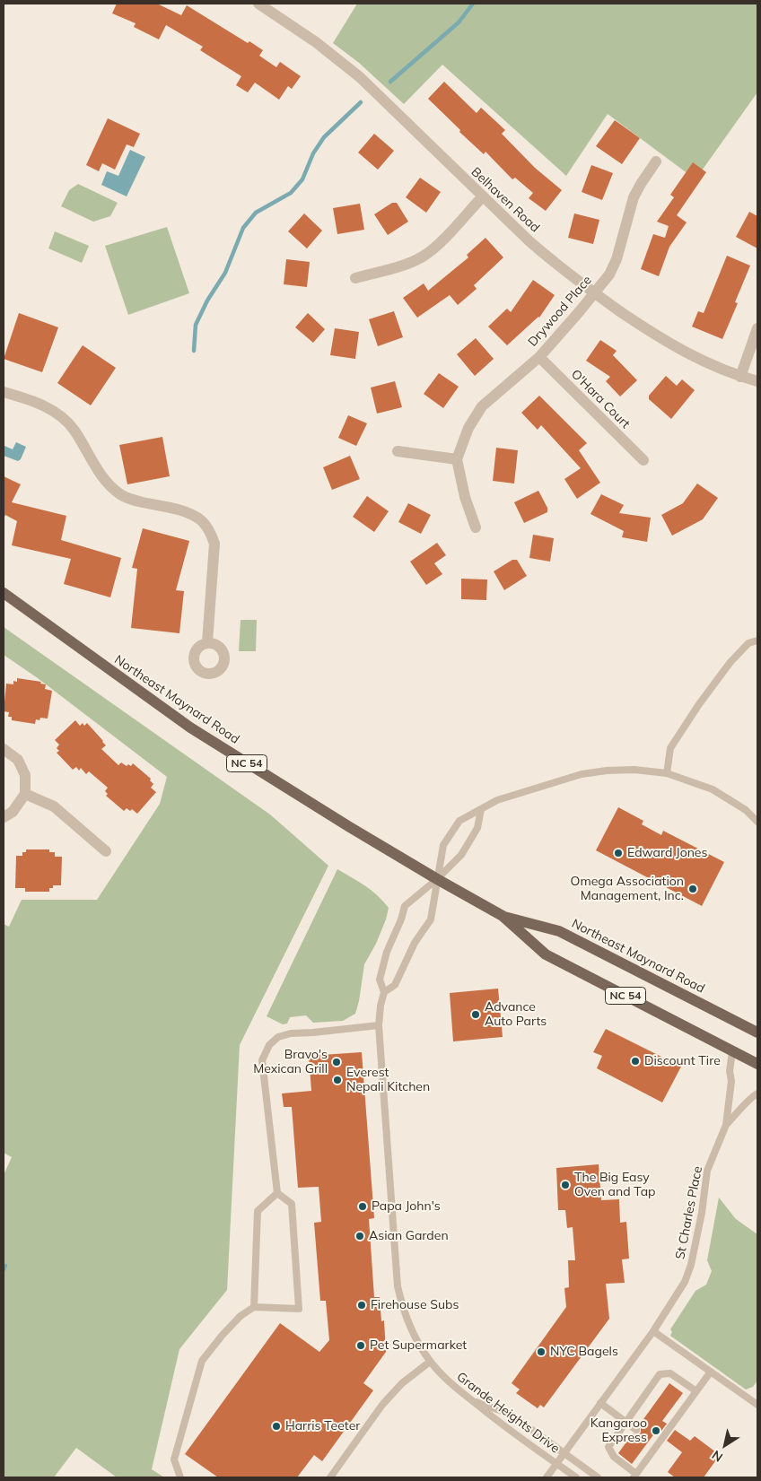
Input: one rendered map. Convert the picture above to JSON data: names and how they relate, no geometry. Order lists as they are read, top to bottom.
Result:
{
  "streets": {
    "main road": ["Northeast Maynard Road", "NC 54"],
    "street": ["Belhaven Road", "Drywood Place", "O'Hara Court"],
    "lane": ["St Charles Place", "Grande Heights Drive"]
  },
  "crossings": [
    ["Belhaven Road", "Drywood Place"],
    ["Drywood Place", "O'Hara Court"],
    ["Northeast Maynard Road", "St Charles Place"],
    ["Northeast Maynard Road", "Grande Heights Drive"],
    ["St Charles Place", "Grande Heights Drive"]
  ],
  "places": [
    "Edward Jones",
    "Omega Association Management, Inc.",
    "Advance Auto Parts",
    "Discount Tire",
    "Bravo's Mexican Grill",
    "Everest Nepali Kitchen",
    "The Big Easy Oven and Tap",
    "Papa John's",
    "Asian Garden",
    "Firehouse Subs",
    "Pet Supermarket",
    "NYC Bagels",
    "Harris Teeter",
    "Kangaroo Express"
  ],
  "north": "bottom left"
}
